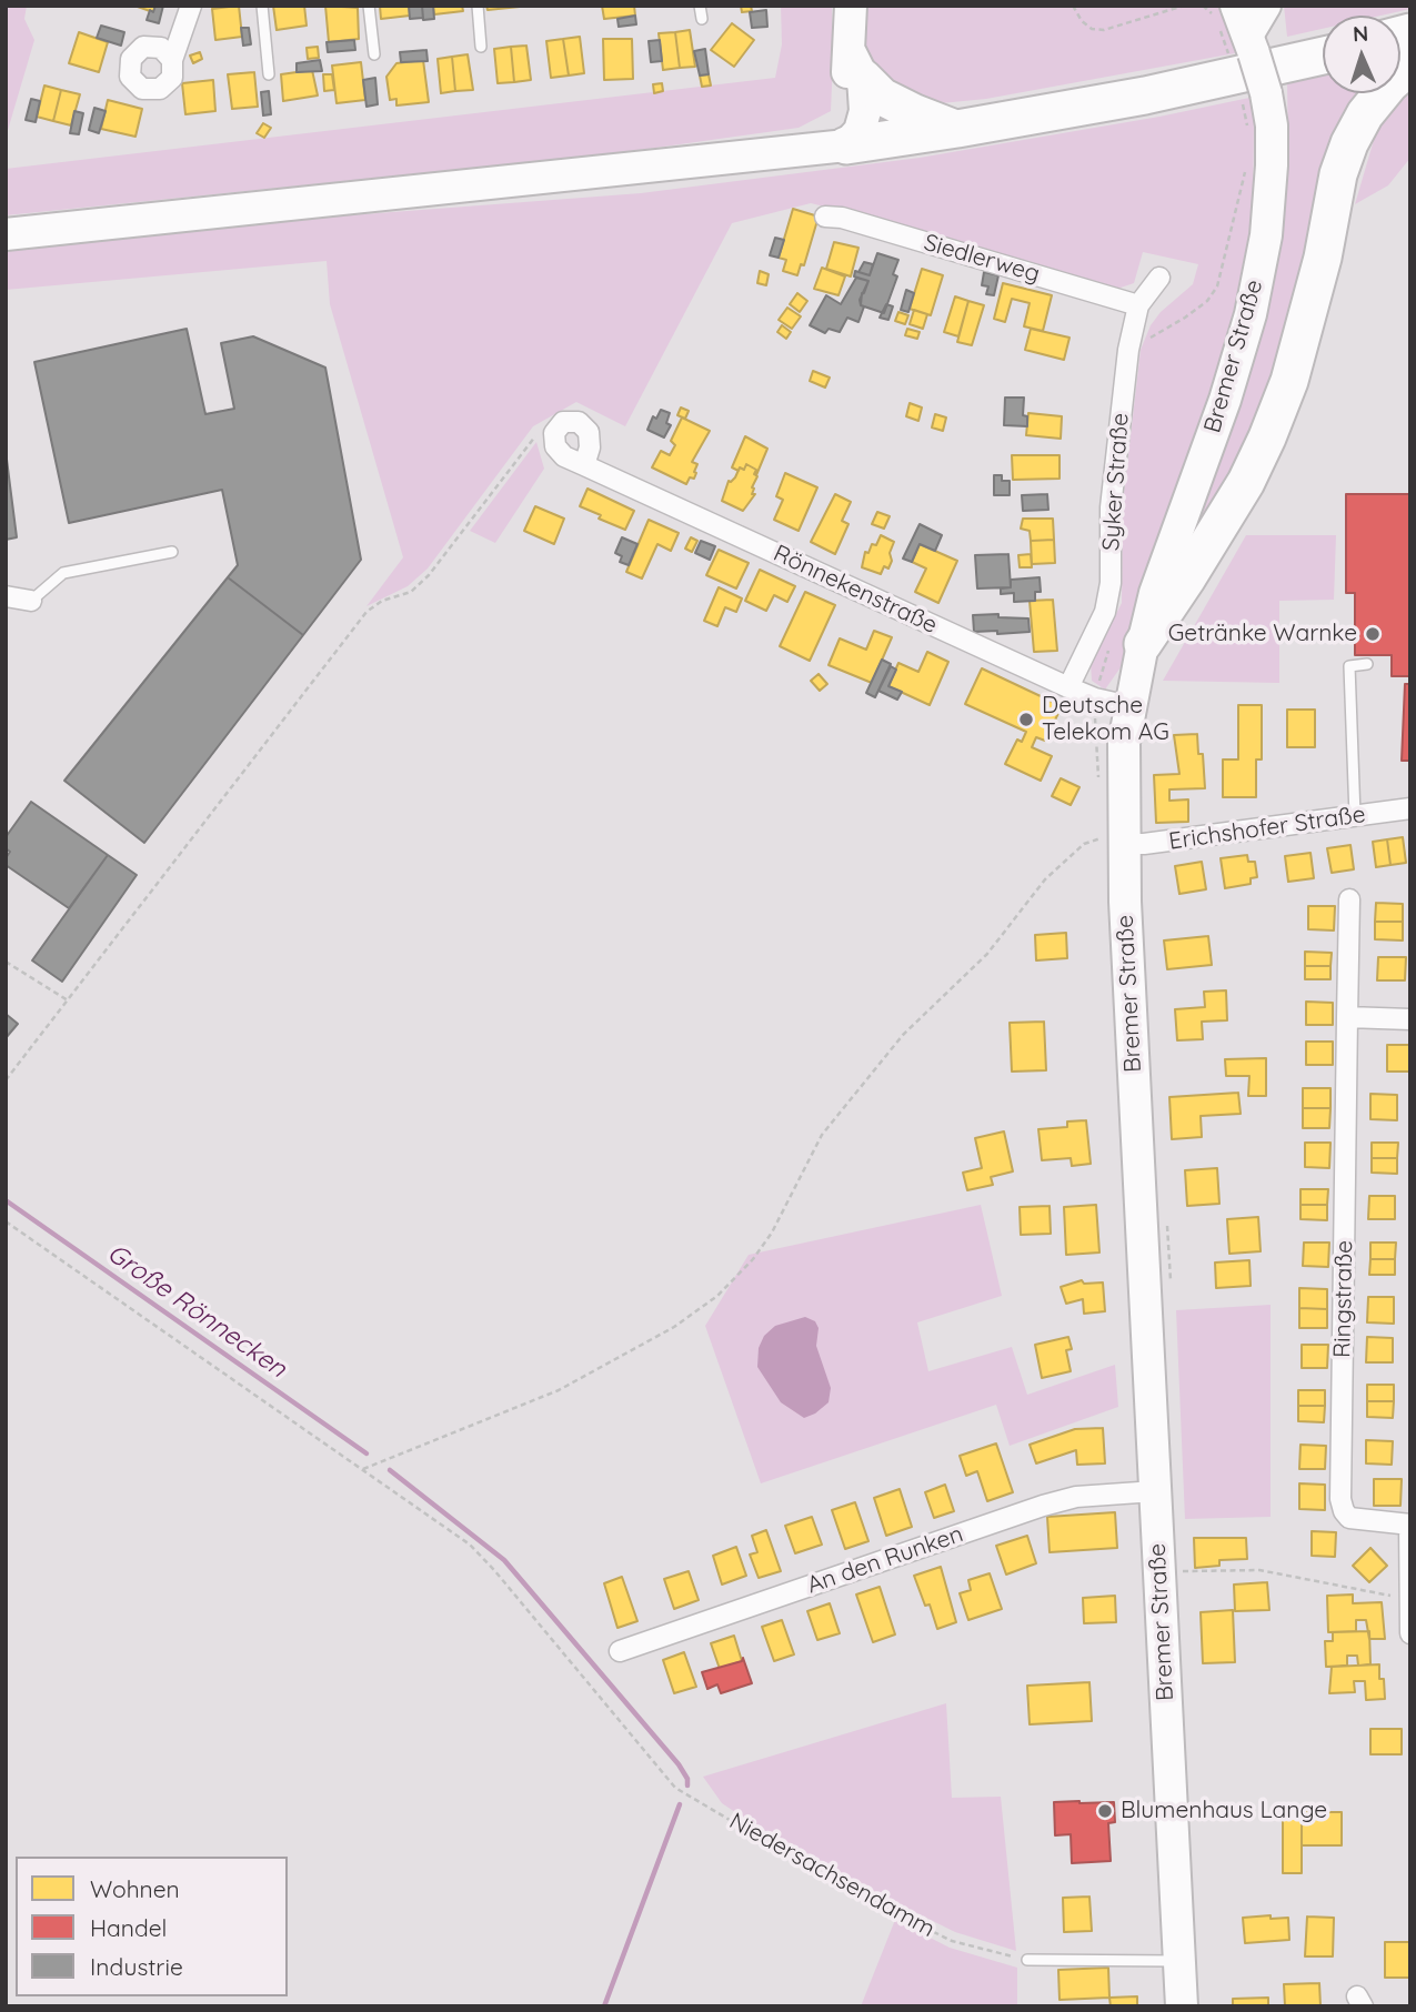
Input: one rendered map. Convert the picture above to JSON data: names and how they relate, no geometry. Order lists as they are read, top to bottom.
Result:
{
  "streets": {
    "main road": ["Bremer Straße"],
    "street": [
      "Siedlerweg",
      "Syker Straße",
      "Rönnekenstraße",
      "Erichshofer Straße",
      "Ringstraße",
      "An den Runken"
    ],
    "path": ["Niedersachsendamm"]
  },
  "crossings": [
    ["Siedlerweg", "Syker Straße"],
    ["Bremer Straße", "Rönnekenstraße"],
    ["Bremer Straße", "Erichshofer Straße"],
    ["Bremer Straße", "An den Runken"],
    ["Syker Straße", "Rönnekenstraße"]
  ],
  "water": ["Große Rönnecken"],
  "places": ["Getränke Warnke", "Deutsche Telekom AG", "Blumenhaus Lange"],
  "legend": ["Wohnen", "Handel", "Industrie"],
  "north": "top"
}
